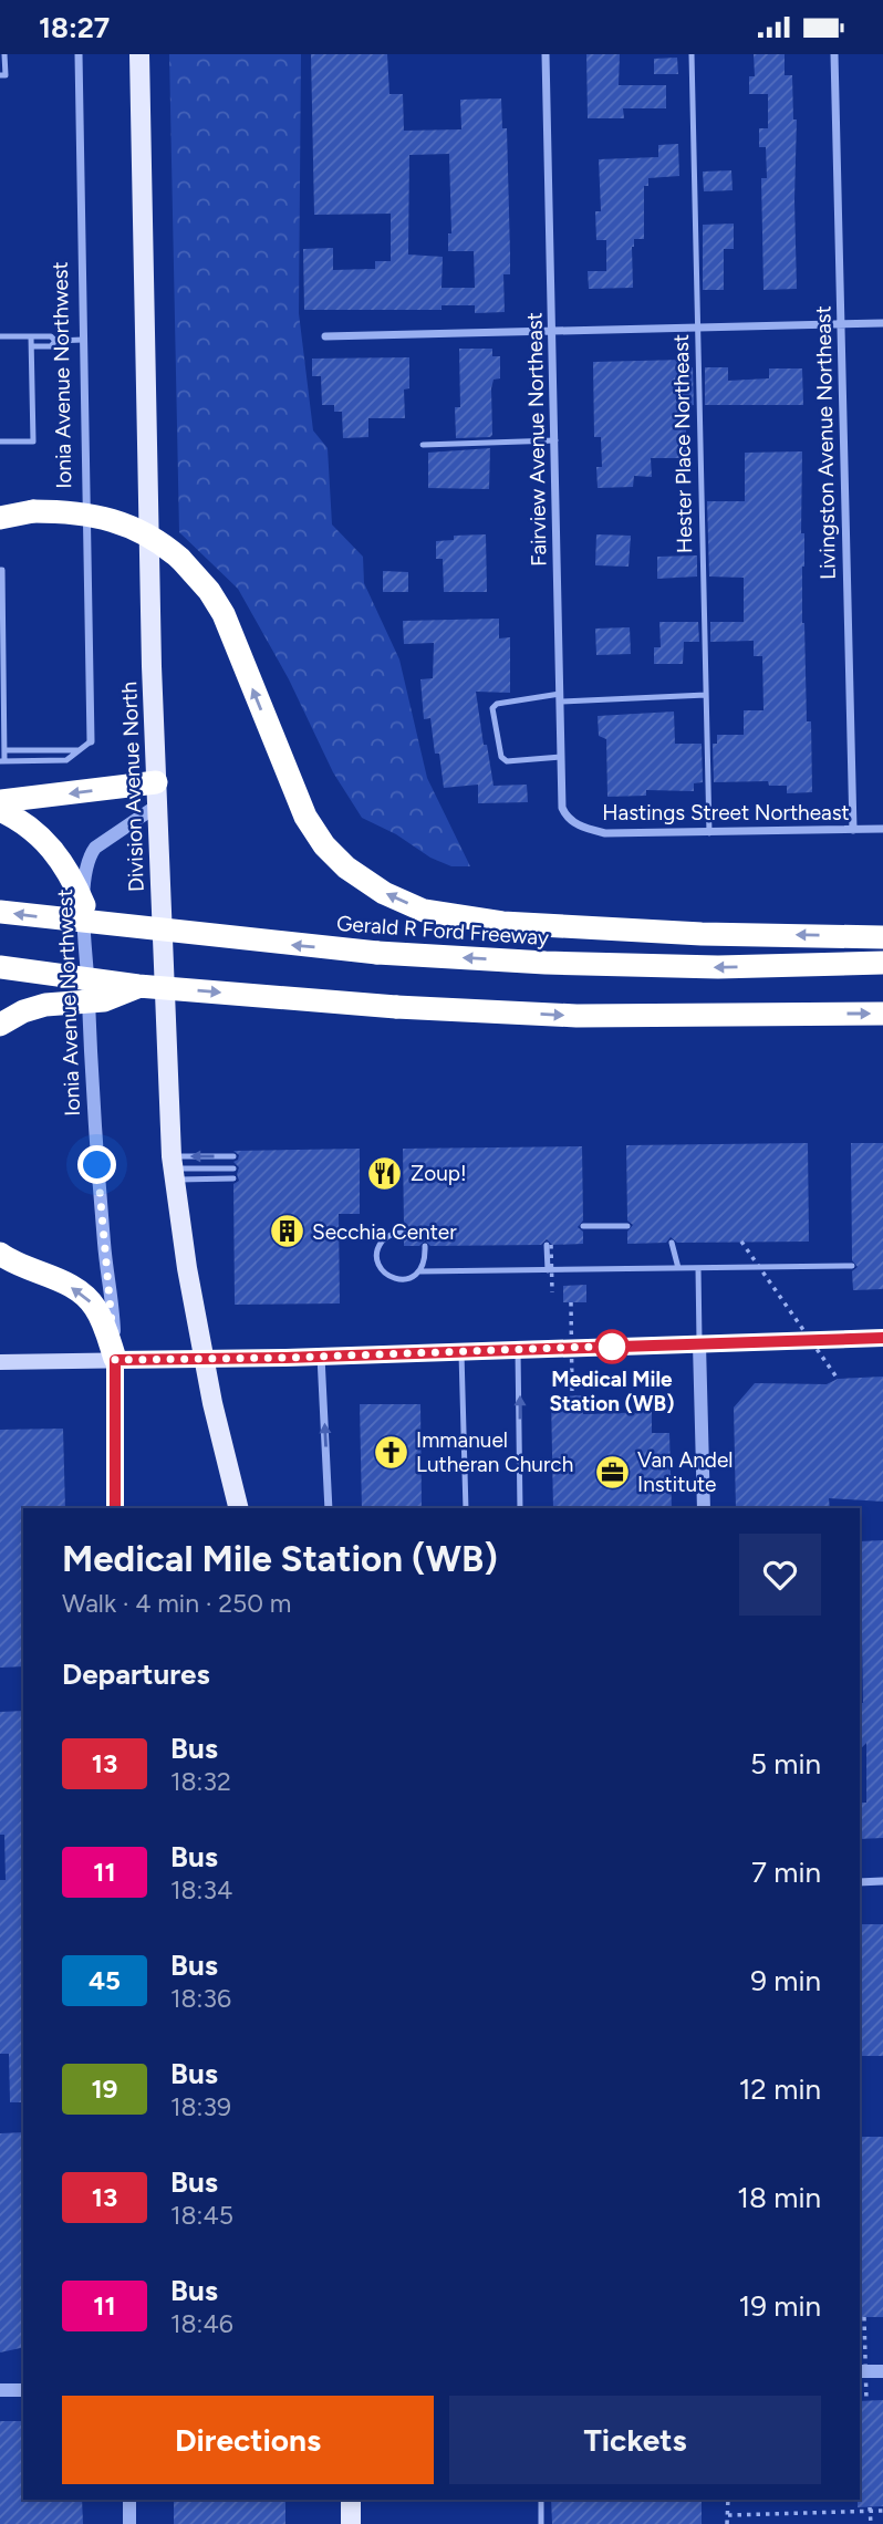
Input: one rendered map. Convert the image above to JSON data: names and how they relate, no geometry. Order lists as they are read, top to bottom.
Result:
{
  "streets": {
    "highway": ["Gerald R Ford Freeway"],
    "main road": ["Division Avenue North"],
    "street": [
      "Ionia Avenue Northwest",
      "Fairview Avenue Northeast",
      "Livingston Avenue Northeast",
      "Hastings Street Northeast"
    ],
    "lane": ["Hester Place Northeast"]
  },
  "crossings": [
    ["Ionia Avenue Northwest", "Division Avenue North"],
    ["Fairview Avenue Northeast", "Hastings Street Northeast"],
    ["Livingston Avenue Northeast", "Hastings Street Northeast"],
    ["Hester Place Northeast", "Hastings Street Northeast"]
  ],
  "places": {
    "restaurant": ["Zoup!"],
    "building": ["Secchia Center"],
    "other": ["Medical Mile Station (WB)"],
    "church": ["Immanuel Lutheran Church"],
    "office": ["Van Andel Institute"]
  },
  "lines": ["bus line 13"],
  "page": {
    "status": "18:27",
    "heading": [
      ["Medical Mile Station (WB)", "Walk · 4 min · 250 m"],
      "Departures"
    ],
    "list": [
      {
        "mark": "13",
        "name": "Bus",
        "note": "18:32",
        "value": "5 min"
      },
      {
        "mark": "11",
        "name": "Bus",
        "note": "18:34",
        "value": "7 min"
      },
      {
        "mark": "45",
        "name": "Bus",
        "note": "18:36",
        "value": "9 min"
      },
      {
        "mark": "19",
        "name": "Bus",
        "note": "18:39",
        "value": "12 min"
      },
      {
        "mark": "13",
        "name": "Bus",
        "note": "18:45",
        "value": "18 min"
      },
      {
        "mark": "11",
        "name": "Bus",
        "note": "18:46",
        "value": "19 min"
      }
    ],
    "buttons": ["Directions", "Tickets"]
  }
}
